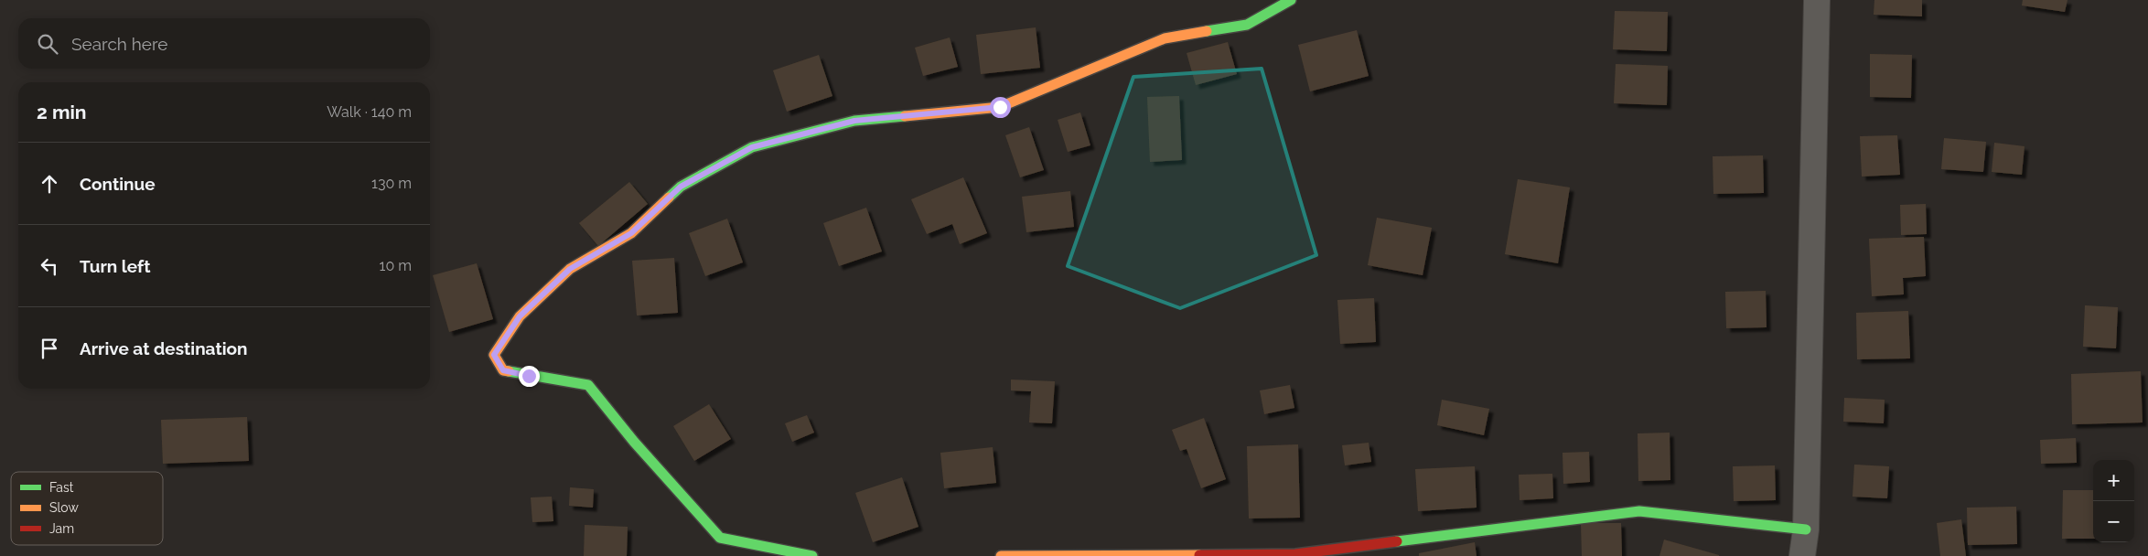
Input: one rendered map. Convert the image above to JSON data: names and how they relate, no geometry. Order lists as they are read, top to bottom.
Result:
{
  "legend": ["Fast", "Slow", "Jam"],
  "page": {
    "search": "Search here",
    "heading": ["2 min", "Walk · 140 m"],
    "list": [
      ["Continue", "130 m"],
      ["Turn left", "10 m"],
      "Arrive at destination"
    ],
    "map_buttons": ["+", "−"]
  }
}
